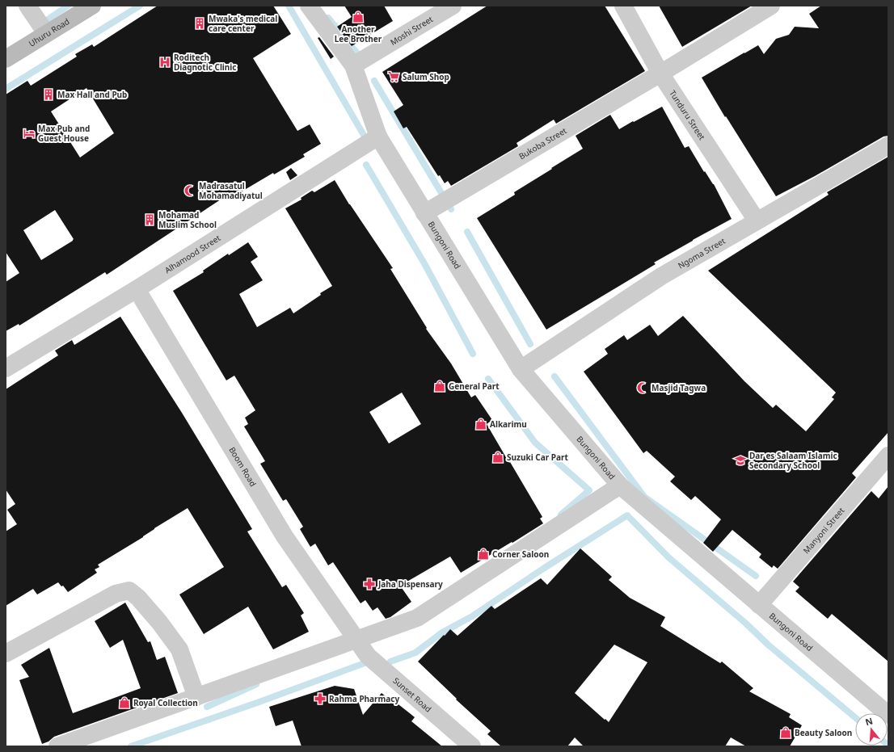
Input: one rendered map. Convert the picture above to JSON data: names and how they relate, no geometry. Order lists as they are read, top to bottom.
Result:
{
  "streets": {
    "main road": ["Uhuru Road"],
    "street": [
      "Moshi Street",
      "Tunduru Street",
      "Bukoba Street",
      "Bungoni Road",
      "Ngoma Street",
      "Alhamood Street",
      "Boom Road",
      "Manyoni Street",
      "Sunset Road"
    ]
  },
  "crossings": [
    ["Moshi Street", "Bungoni Road"],
    ["Tunduru Street", "Bukoba Street"],
    ["Tunduru Street", "Ngoma Street"],
    ["Bukoba Street", "Bungoni Road"],
    ["Bungoni Road", "Ngoma Street"],
    ["Bungoni Road", "Alhamood Street"],
    ["Bungoni Road", "Manyoni Street"],
    ["Alhamood Street", "Boom Road"],
    ["Boom Road", "Sunset Road"]
  ],
  "places": {
    "shop": [
      "Another Lee Brother",
      "General Part",
      "Alkarimu",
      "Suzuki Car Part",
      "Corner Saloon",
      "Royal Collection",
      "Beauty Saloon"
    ],
    "building": ["Mwaka's medical care center", "Max Hall and Pub", "Mohamad Muslim School"],
    "hospital": ["Roditech Diagnotic Clinic"],
    "supermarket": ["Salum Shop"],
    "hotel": ["Max Pub and Guest House"],
    "mosque": ["Madrasatul Mohamadiyatul", "Masjid Tagwa"],
    "school or university": ["Dar es Salaam Islamic Secondary School"],
    "pharmacy": ["Jaha Dispensary", "Rahma Pharmacy"]
  },
  "north": "top"
}
